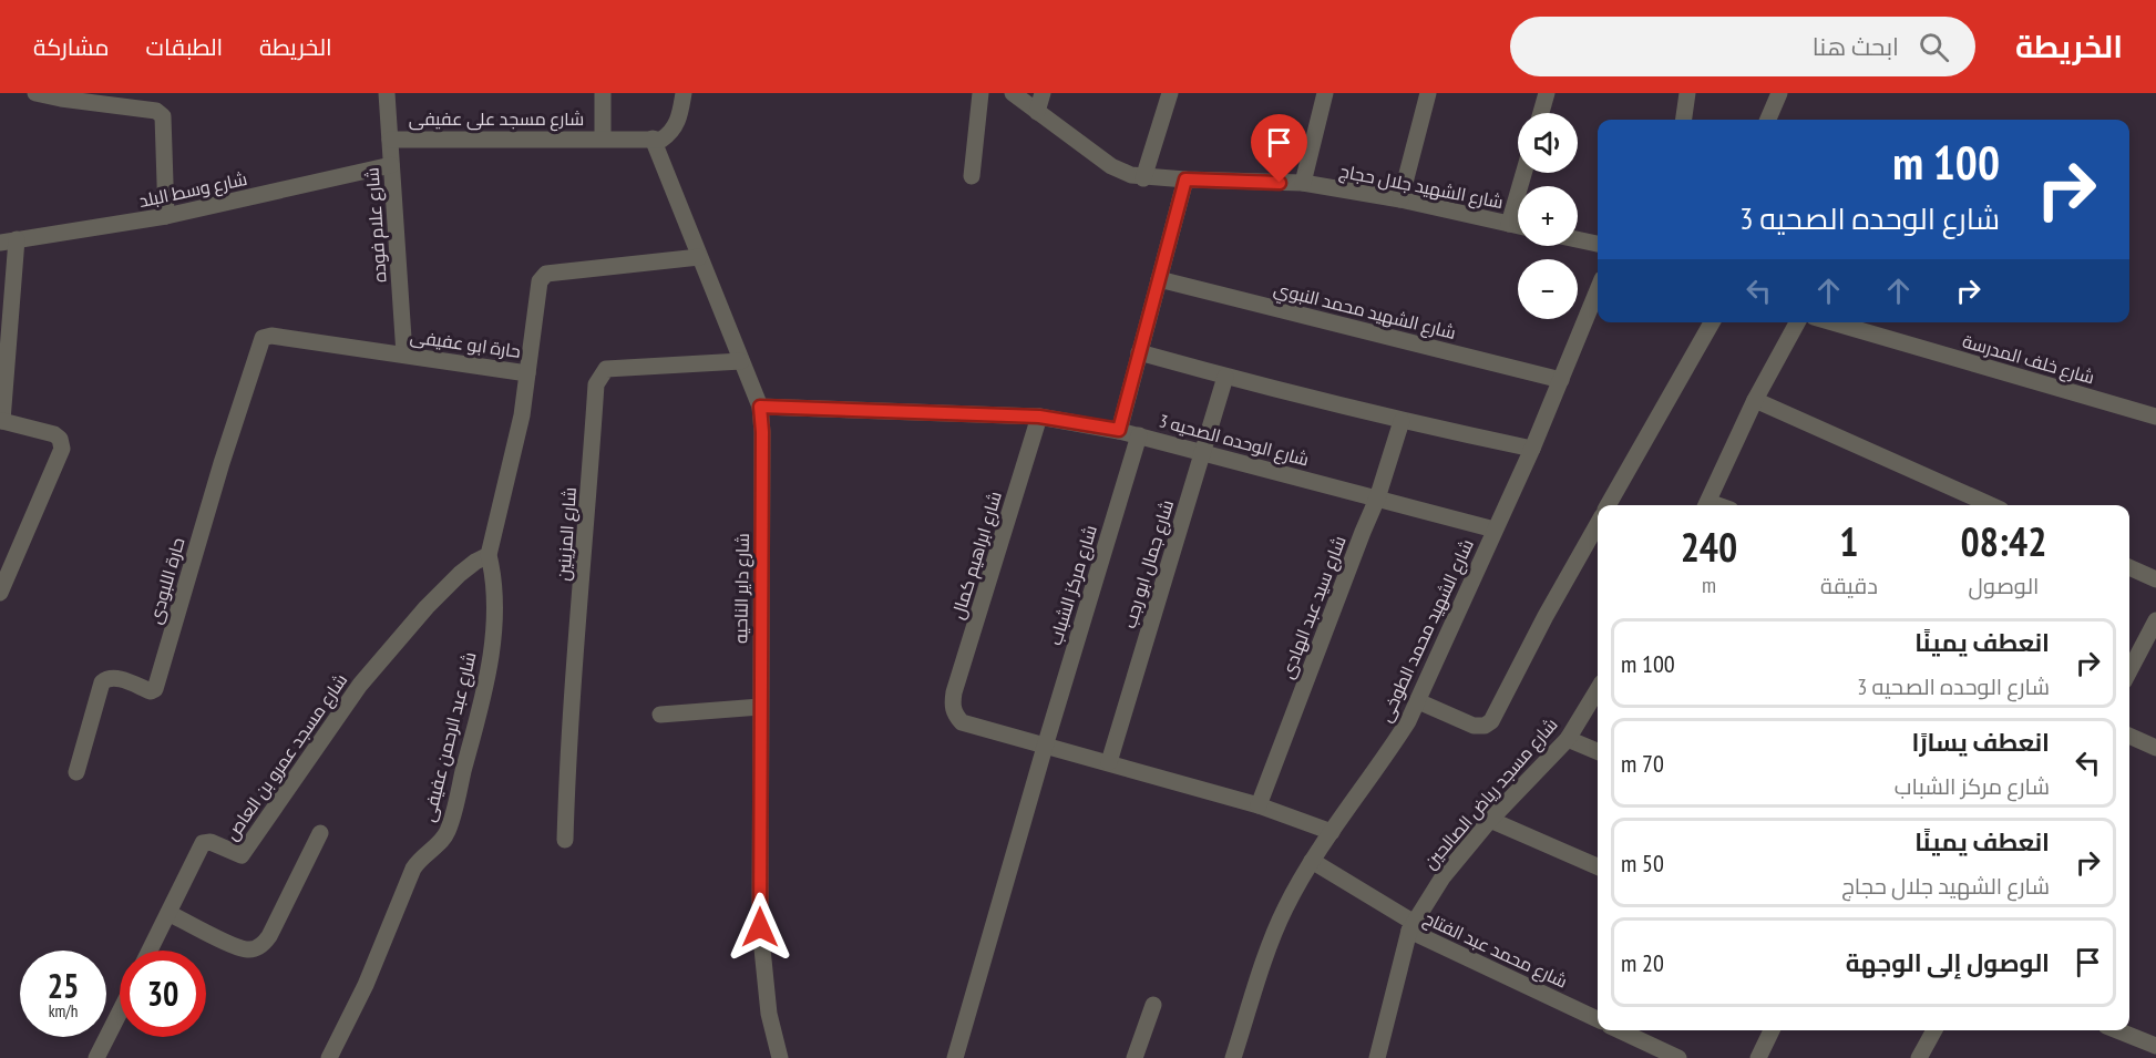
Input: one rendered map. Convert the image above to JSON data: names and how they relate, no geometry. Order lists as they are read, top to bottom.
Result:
{
  "streets": {
    "street": [
      "شارع مسجد على عفيفى",
      "شارع الشهيد جلال حجاج",
      "شارع وسط البلد",
      "شارع علام فوده",
      "شارع الشهيد محمد النبوي",
      "حارة ابو عفيفى",
      "شارع خلف المدرسة",
      "شارع الوحده الصحيه 3",
      "شارع المزينين",
      "شارع ابراهيم كمال",
      "شارع جمال ابو رجب",
      "حارة اللبودى",
      "شارع مركز الشباب",
      "شارع داير الناحيه",
      "شارع سيد عبد الهادى",
      "شارع الشهيد محمد الطوخى",
      "شارع عبد الرحمن عفيفى",
      "شارع مسجد عمرو بن العاص",
      "شارع مسجد رياض الصالحين",
      "شارع محمد عبد الفتاح"
    ]
  },
  "crossings": [
    ["شارع مسجد على عفيفى", "شارع علام فوده"],
    ["شارع مسجد على عفيفى", "شارع داير الناحيه"],
    ["شارع وسط البلد", "شارع علام فوده"],
    ["شارع علام فوده", "حارة ابو عفيفى"],
    ["شارع الشهيد محمد النبوي", "شارع الشهيد محمد الطوخى"],
    ["حارة ابو عفيفى", "حارة اللبودى"],
    ["حارة ابو عفيفى", "شارع داير الناحيه"],
    ["شارع الوحده الصحيه 3", "شارع ابراهيم كمال"],
    ["شارع الوحده الصحيه 3", "شارع جمال ابو رجب"],
    ["شارع الوحده الصحيه 3", "شارع مركز الشباب"],
    ["شارع الوحده الصحيه 3", "شارع داير الناحيه"],
    ["شارع الوحده الصحيه 3", "شارع سيد عبد الهادى"],
    ["شارع الوحده الصحيه 3", "شارع الشهيد محمد الطوخى"],
    ["شارع المزينين", "شارع داير الناحيه"],
    ["شارع ابراهيم كمال", "شارع مركز الشباب"],
    ["شارع الشهيد محمد الطوخى", "شارع محمد عبد الفتاح"],
    ["شارع عبد الرحمن عفيفى", "شارع مسجد عمرو بن العاص"],
    ["شارع مسجد رياض الصالحين", "شارع محمد عبد الفتاح"]
  ],
  "page": {
    "header": "الخريطة",
    "search": "ابحث هنا",
    "nav": ["الخريطة", "الطبقات", "مشاركة"],
    "map_buttons": ["+", "−"],
    "turn": ["100 m", "شارع الوحده الصحيه 3"],
    "eta": [
      "08:42",
      "الوصول",
      "1",
      "دقيقة",
      "240",
      "m"
    ],
    "list": [
      {
        "name": "انعطف يمينًا",
        "note": "شارع الوحده الصحيه 3",
        "value": "100 m"
      },
      {
        "name": "انعطف يسارًا",
        "note": "شارع مركز الشباب",
        "value": "70 m"
      },
      {
        "name": "انعطف يمينًا",
        "note": "شارع الشهيد جلال حجاج",
        "value": "50 m"
      },
      {
        "name": "الوصول إلى الوجهة",
        "value": "20 m"
      }
    ],
    "speed": "25 km/h",
    "limit": "30"
  }
}
